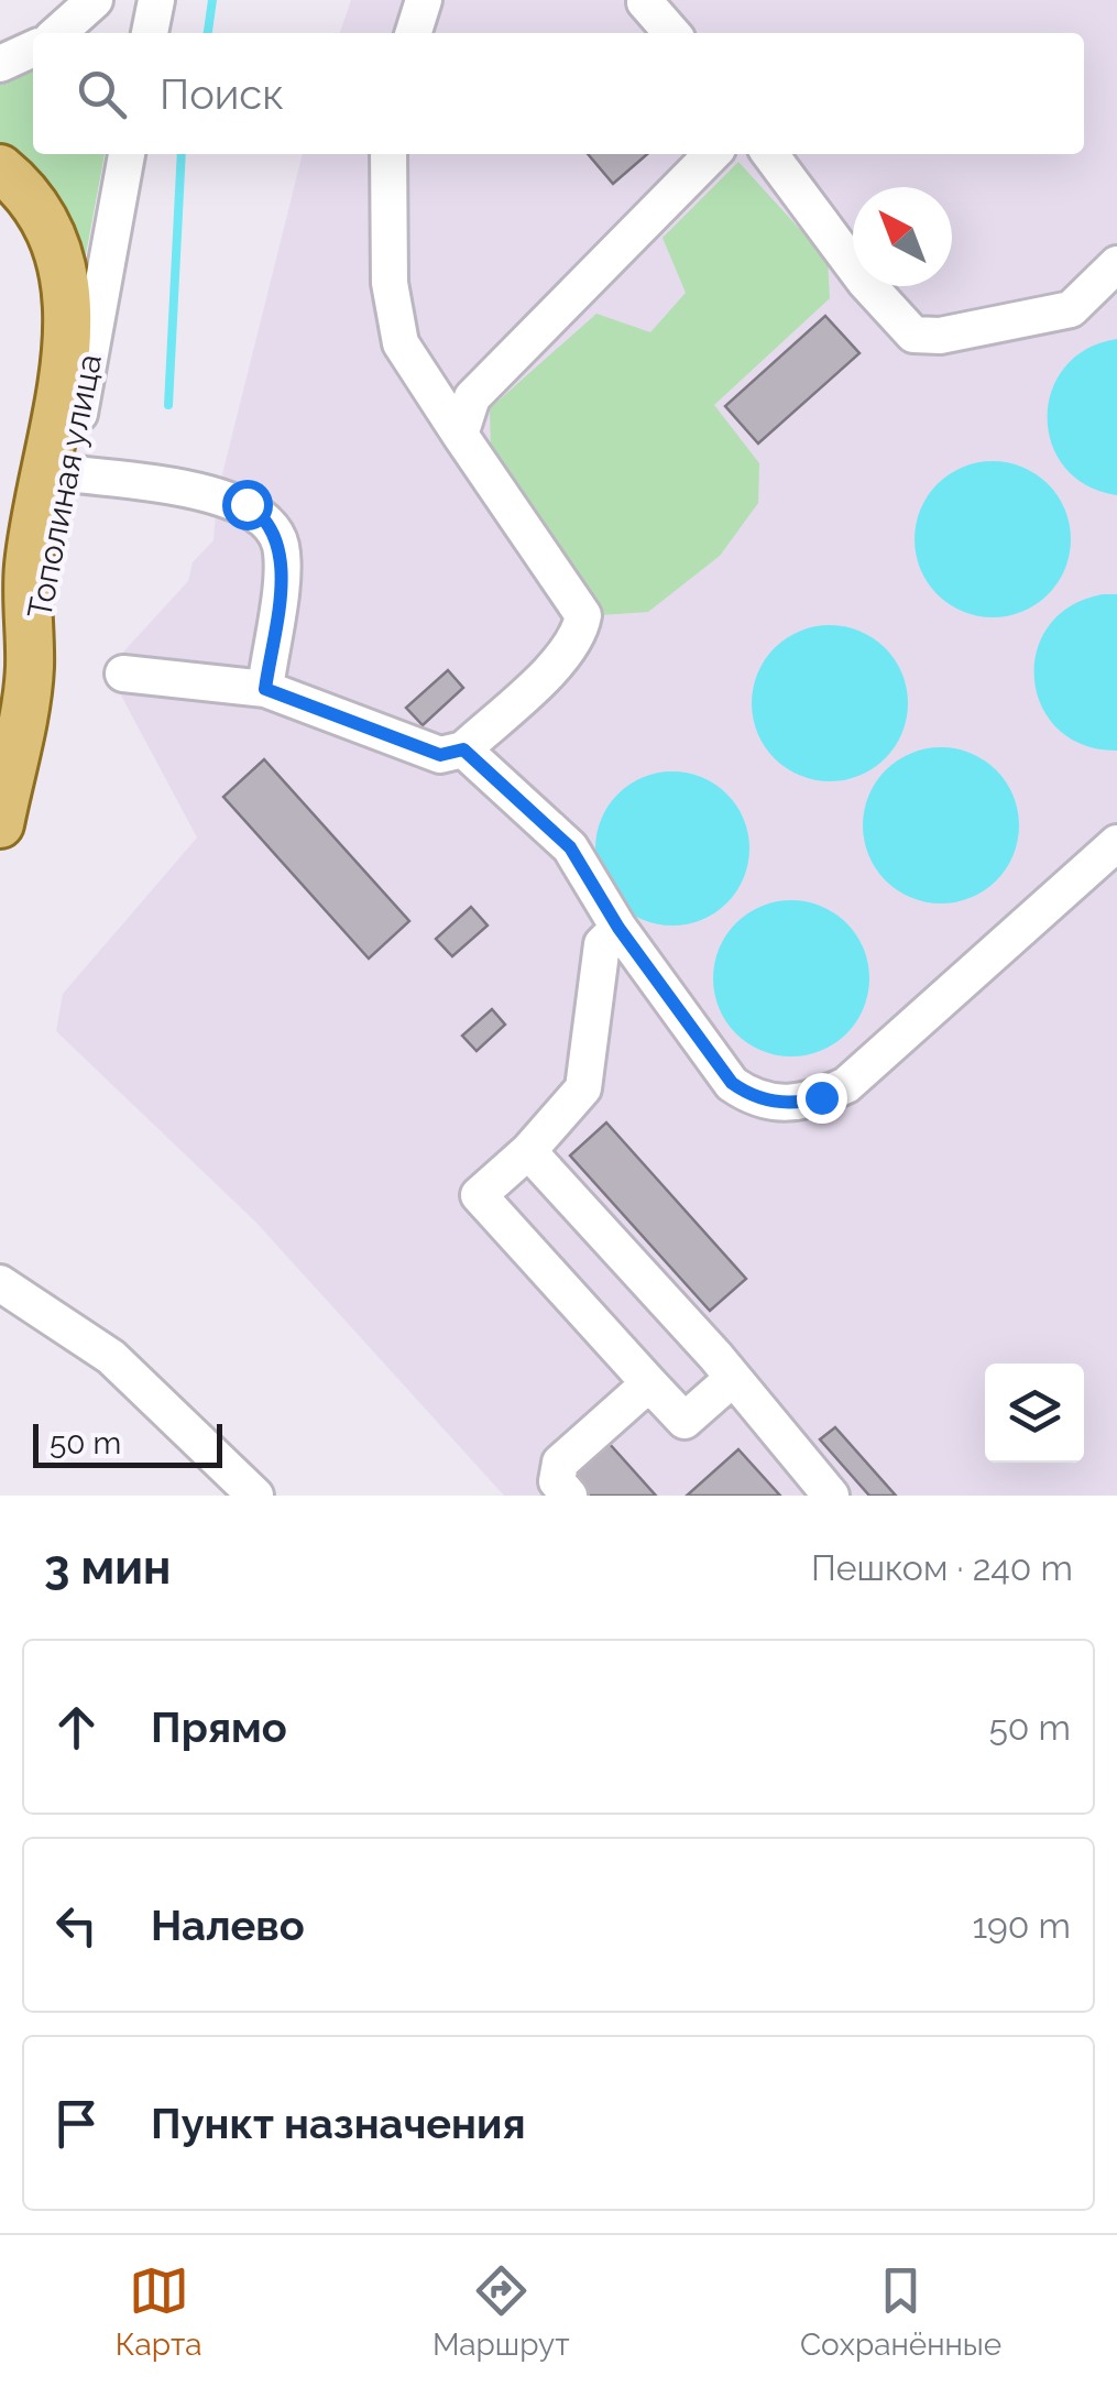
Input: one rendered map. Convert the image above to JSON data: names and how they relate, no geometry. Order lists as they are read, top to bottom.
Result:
{
  "streets": {
    "main road": ["Тополиная улица"]
  },
  "scale_bar": "50 m",
  "north": "top left",
  "page": {
    "search": "Поиск",
    "scale": "50 m",
    "heading": ["3 мин", "Пешком · 240 m"],
    "list": [
      ["Прямо", "50 m"],
      ["Налево", "190 m"],
      "Пункт назначения"
    ],
    "nav": ["Карта", "Маршрут", "Сохранённые"]
  }
}
